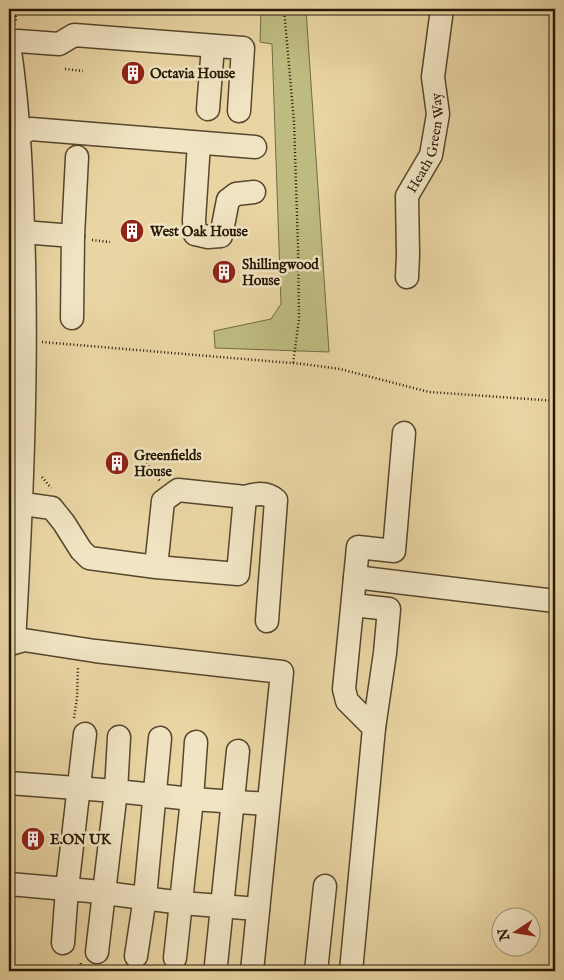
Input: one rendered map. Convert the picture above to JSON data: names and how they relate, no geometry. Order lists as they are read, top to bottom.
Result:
{
  "streets": {
    "street": ["Heath Green Way"]
  },
  "places": {
    "building": [
      "Octavia House",
      "West Oak House",
      "Shillingwood House",
      "Greenfields House",
      "E.ON UK"
    ]
  },
  "north": "left"
}
